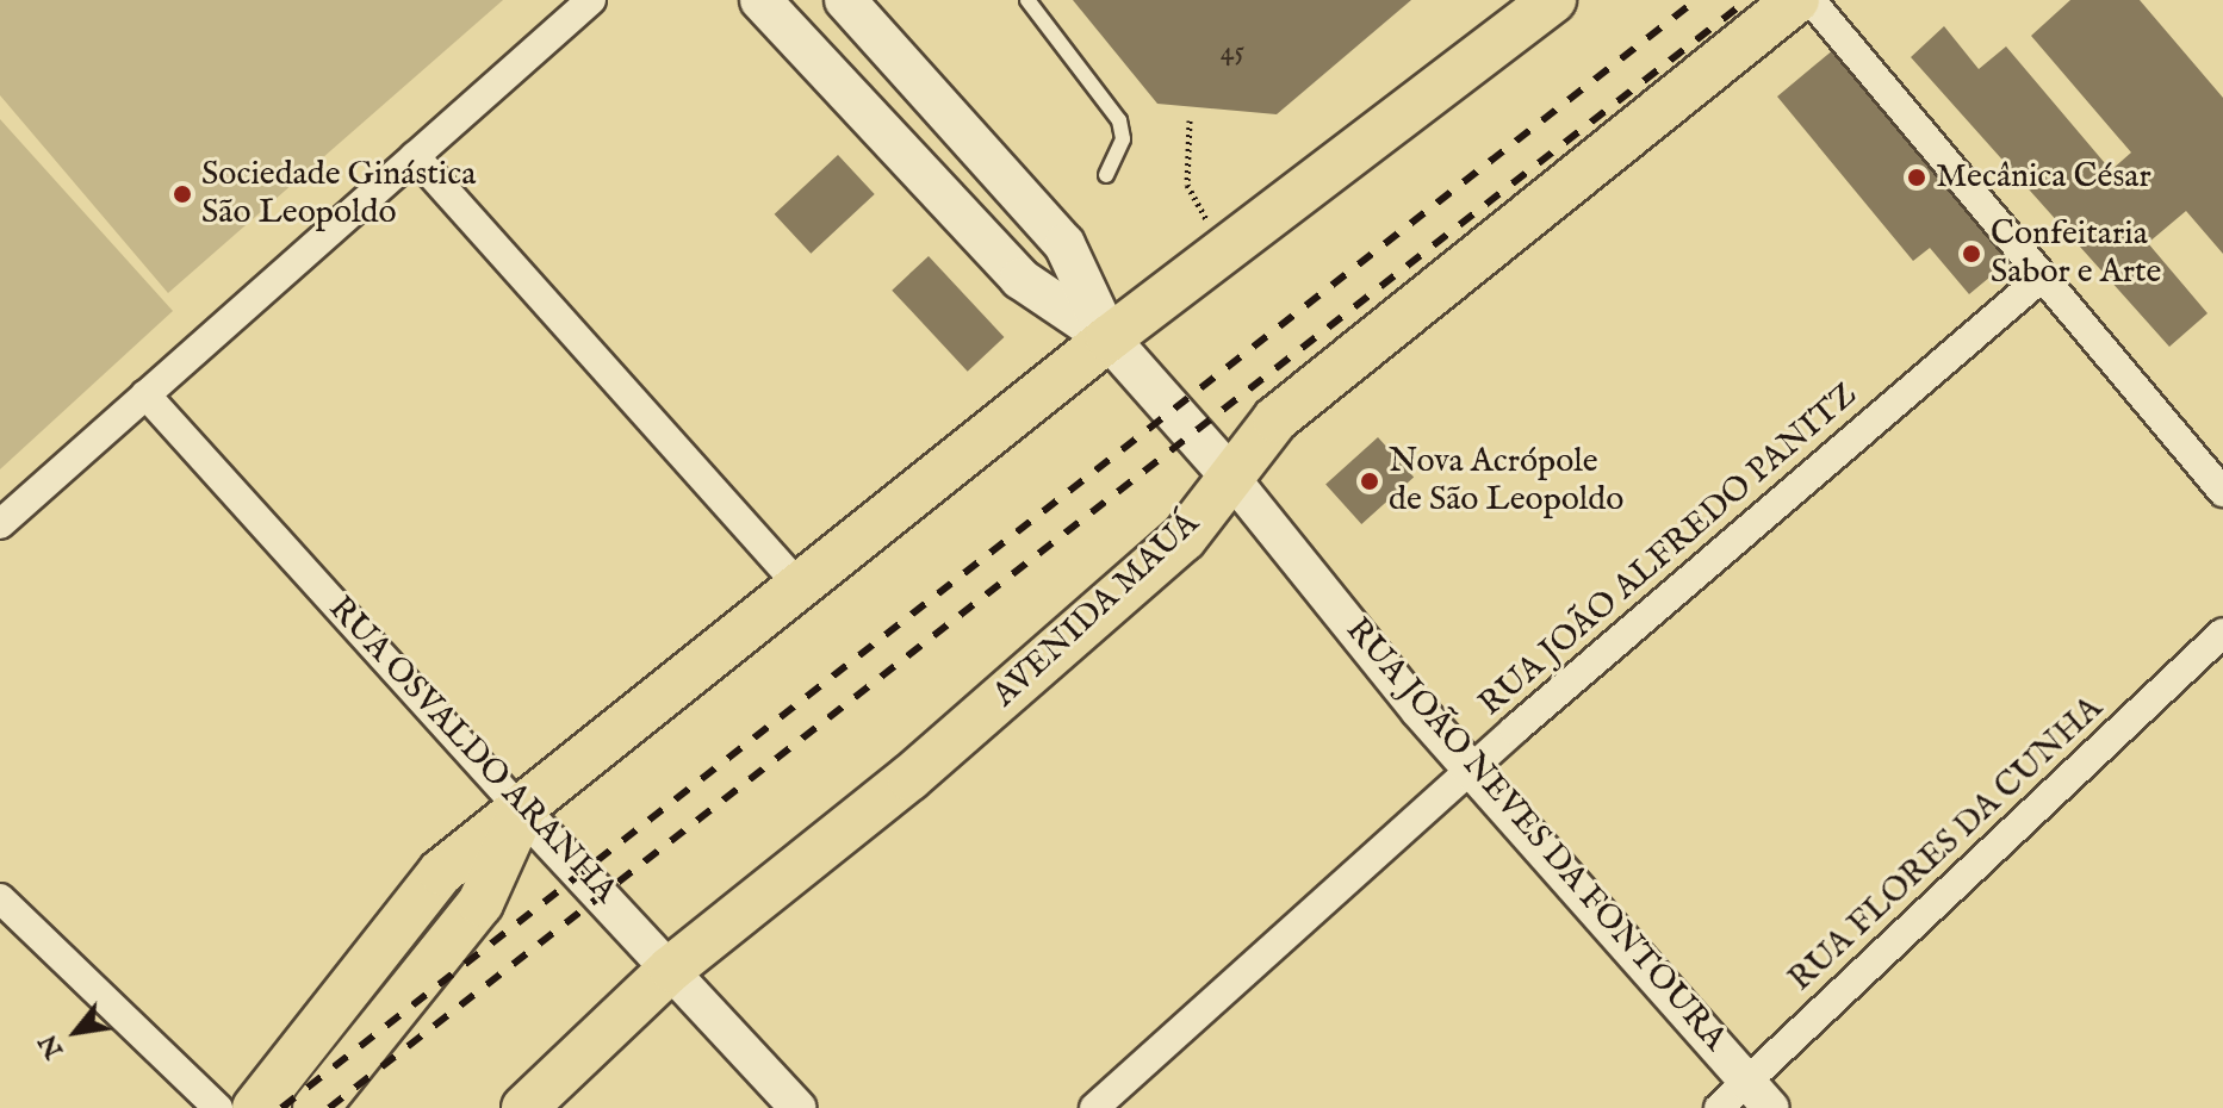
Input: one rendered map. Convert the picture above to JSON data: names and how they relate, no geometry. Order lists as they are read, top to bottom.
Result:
{
  "streets": {
    "main road": ["AVENIDA MAUÁ"],
    "street": [
      "RUA JOÃO ALFREDO PANITZ",
      "RUA OSVALDO ARANHA",
      "RUA JOÃO NEVES DA FONTOURA",
      "RUA FLORES DA CUNHA"
    ]
  },
  "crossings": [
    ["RUA JOÃO ALFREDO PANITZ", "RUA JOÃO NEVES DA FONTOURA"],
    ["AVENIDA MAUÁ", "RUA OSVALDO ARANHA"],
    ["AVENIDA MAUÁ", "RUA JOÃO NEVES DA FONTOURA"],
    ["RUA JOÃO NEVES DA FONTOURA", "RUA FLORES DA CUNHA"]
  ],
  "places": [
    "Mecânica César",
    "Sociedade Ginástica São Leopoldo",
    "Confeitaria Sabor e Arte",
    "Nova Acrópole de São Leopoldo"
  ],
  "house_numbers": ["45"],
  "north": "bottom left"
}
